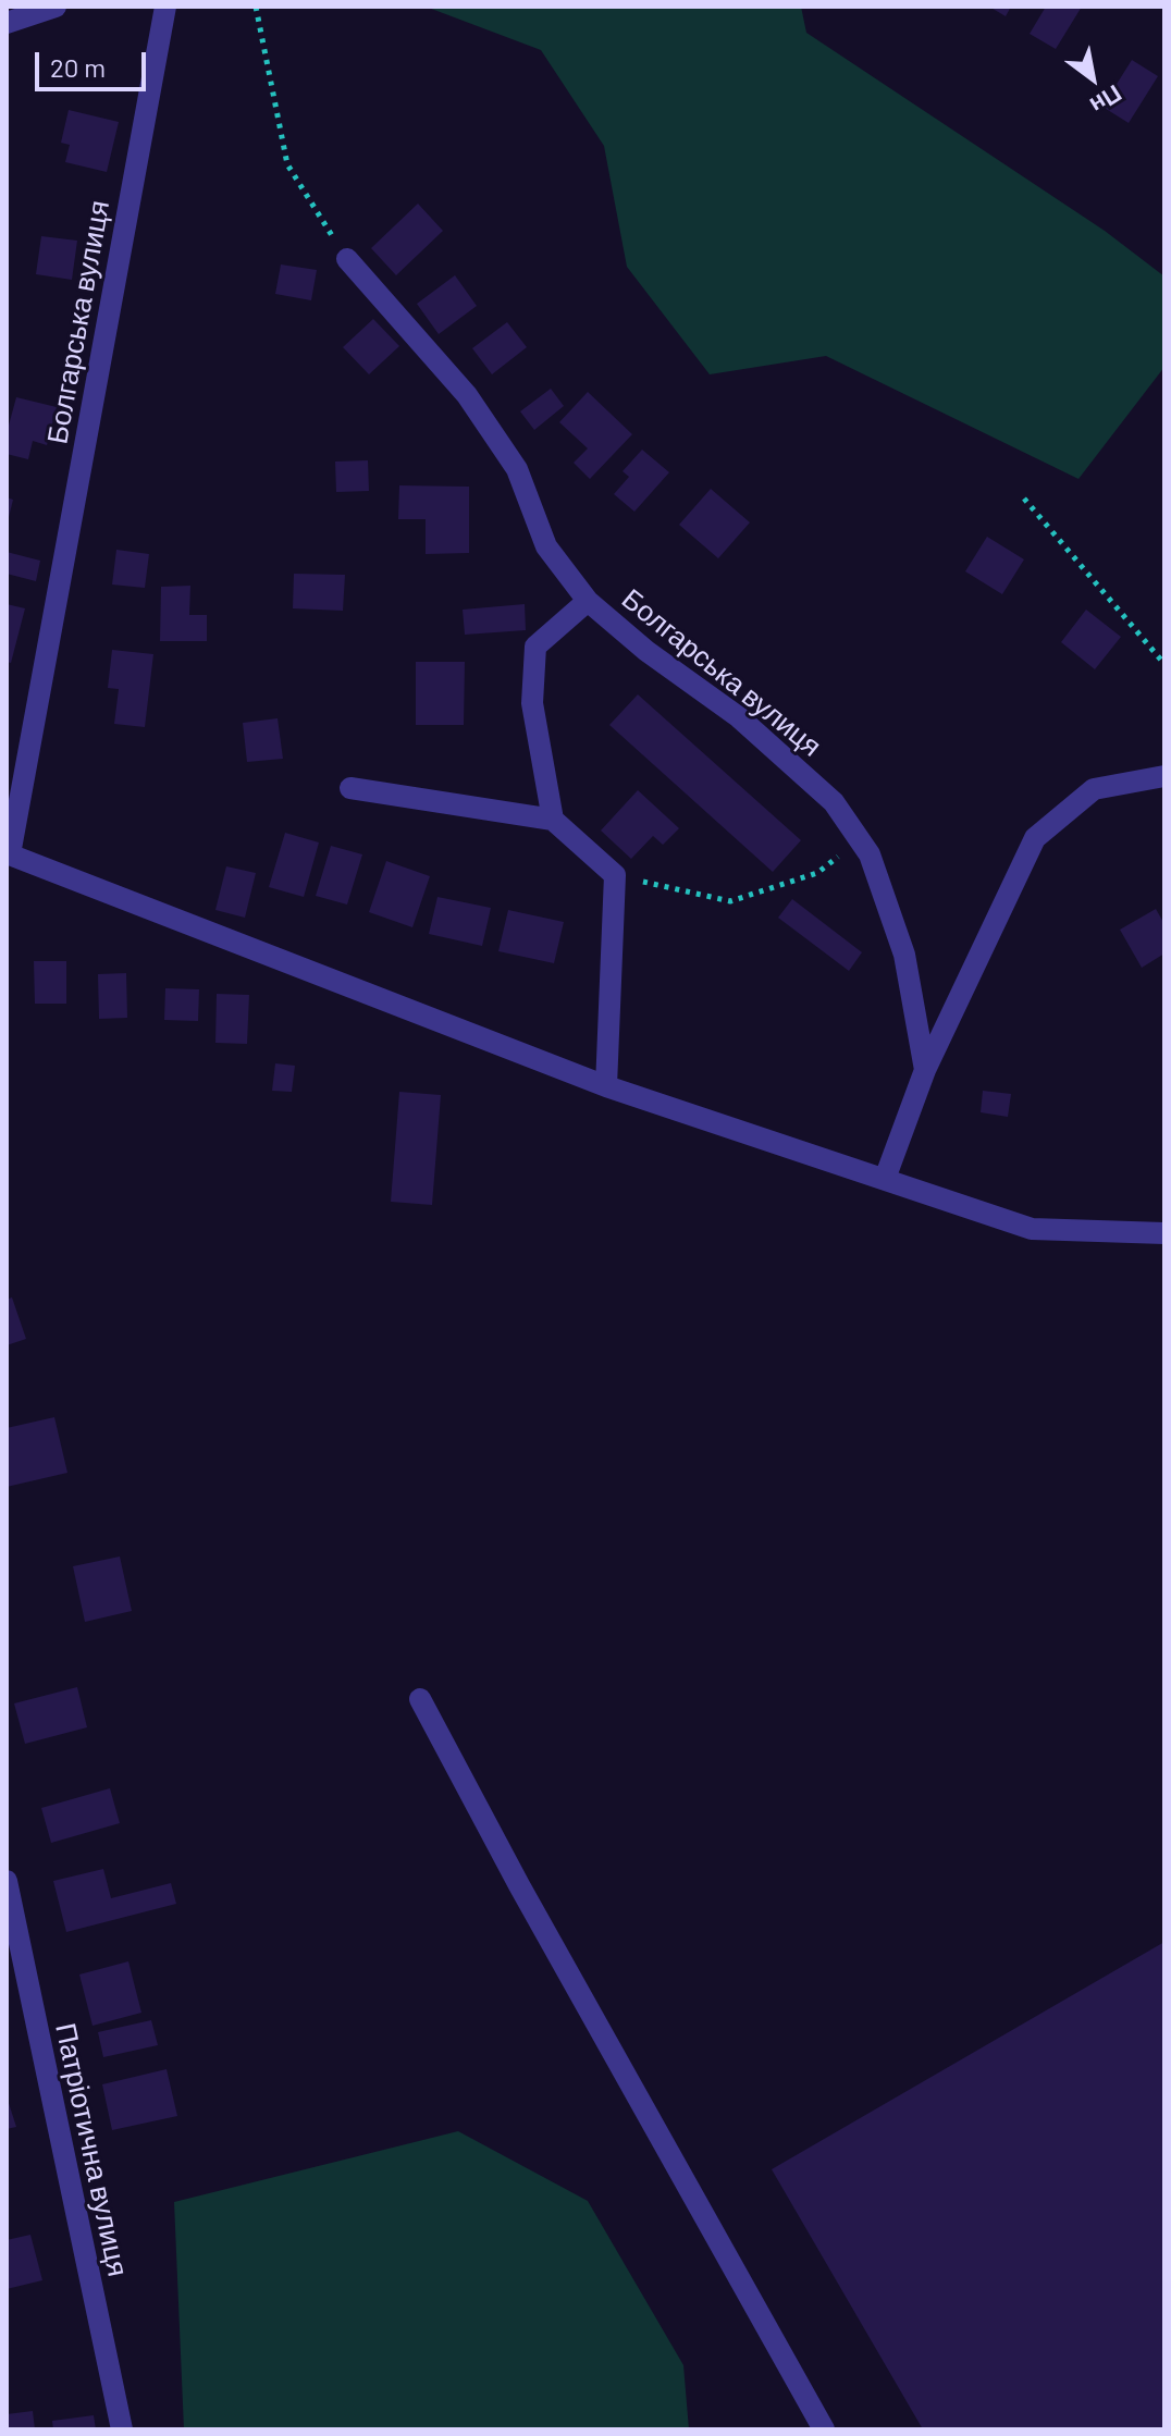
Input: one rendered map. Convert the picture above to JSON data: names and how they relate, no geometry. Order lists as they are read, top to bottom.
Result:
{
  "streets": {
    "street": ["Болгарська вулиця", "Патріотична вулиця"]
  },
  "scale_bar": "20 m",
  "north": "bottom right"
}
